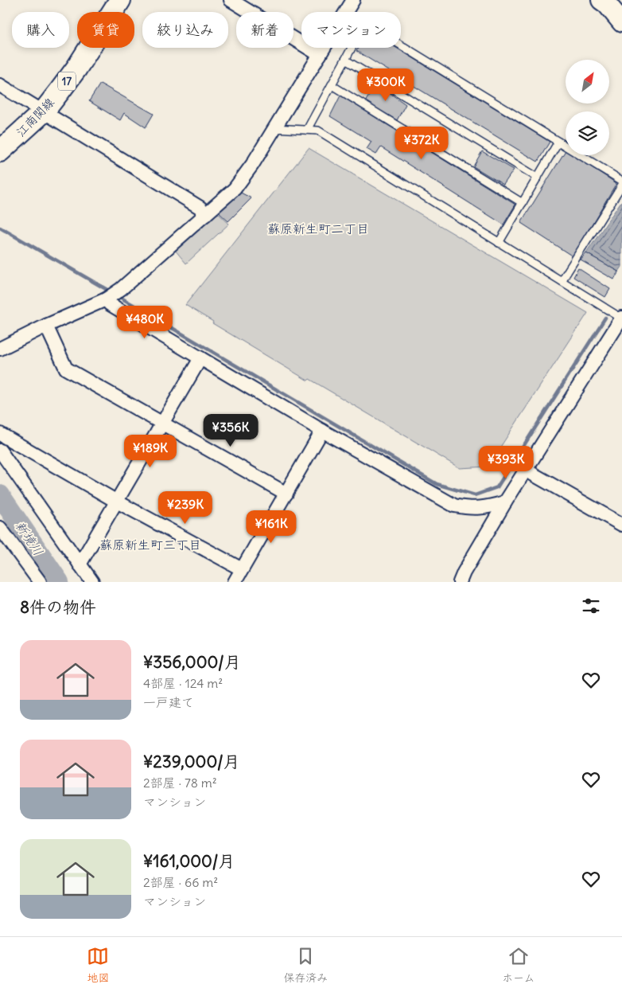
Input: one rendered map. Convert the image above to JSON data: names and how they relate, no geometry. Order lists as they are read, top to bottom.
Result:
{
  "streets": {
    "main road": ["17", "江南関線"]
  },
  "districts": ["蘇原新生町二丁目", "蘇原新生町三丁目"],
  "water": ["新境川"],
  "north": "top right",
  "page": {
    "chip": [
      "購入",
      "賃貸",
      "絞り込み",
      "新着",
      "マンション"
    ],
    "price": [
      "¥300K",
      "¥372K",
      "¥480K",
      "¥356K",
      "¥189K",
      "¥393K",
      "¥239K",
      "¥161K"
    ],
    "heading": "8件の物件",
    "list": [
      {
        "name": "¥356,000/月",
        "note": "4部屋 · 124 m² · 一戸建て"
      },
      {
        "name": "¥239,000/月",
        "note": "2部屋 · 78 m² · マンション"
      },
      {
        "name": "¥161,000/月",
        "note": "2部屋 · 66 m² · マンション"
      }
    ],
    "tabs": ["地図", "保存済み", "ホーム"]
  }
}
